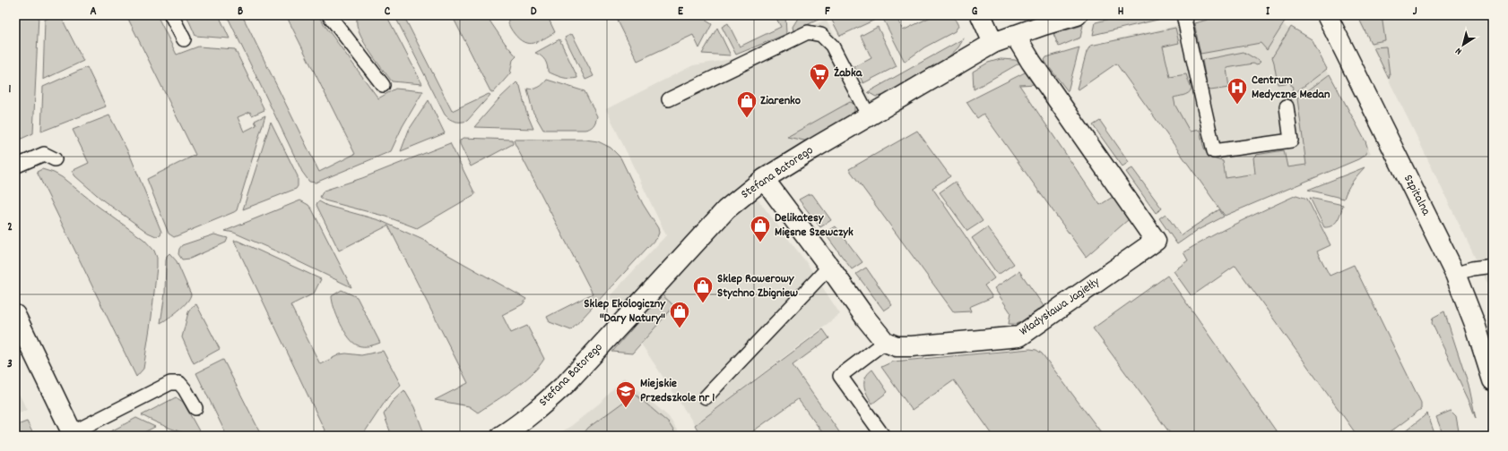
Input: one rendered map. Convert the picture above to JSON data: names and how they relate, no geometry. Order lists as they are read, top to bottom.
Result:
{
  "streets": {
    "street": ["Stefana Batorego", "Szpitalna", "Władysława Jagiełły"]
  },
  "crossings": [
    ["Stefana Batorego", "Władysława Jagiełły"]
  ],
  "places": {
    "supermarket": ["Żabka"],
    "hospital": ["Centrum Medyczne Medan"],
    "shop": [
      "Ziarenko",
      "Delikatesy Mięsne Szewczyk",
      "Sklep Rowerowy Stychno Zbigniew",
      "Sklep Ekologiczny \"Dary Natury\""
    ],
    "school or university": ["Miejskie Przedszkole nr 1"]
  },
  "north": "bottom left",
  "grid": {
    "columns": [
      "A",
      "B",
      "C",
      "D",
      "E",
      "F",
      "G",
      "H",
      "I",
      "J"
    ],
    "rows": ["1", "2", "3"]
  }
}
